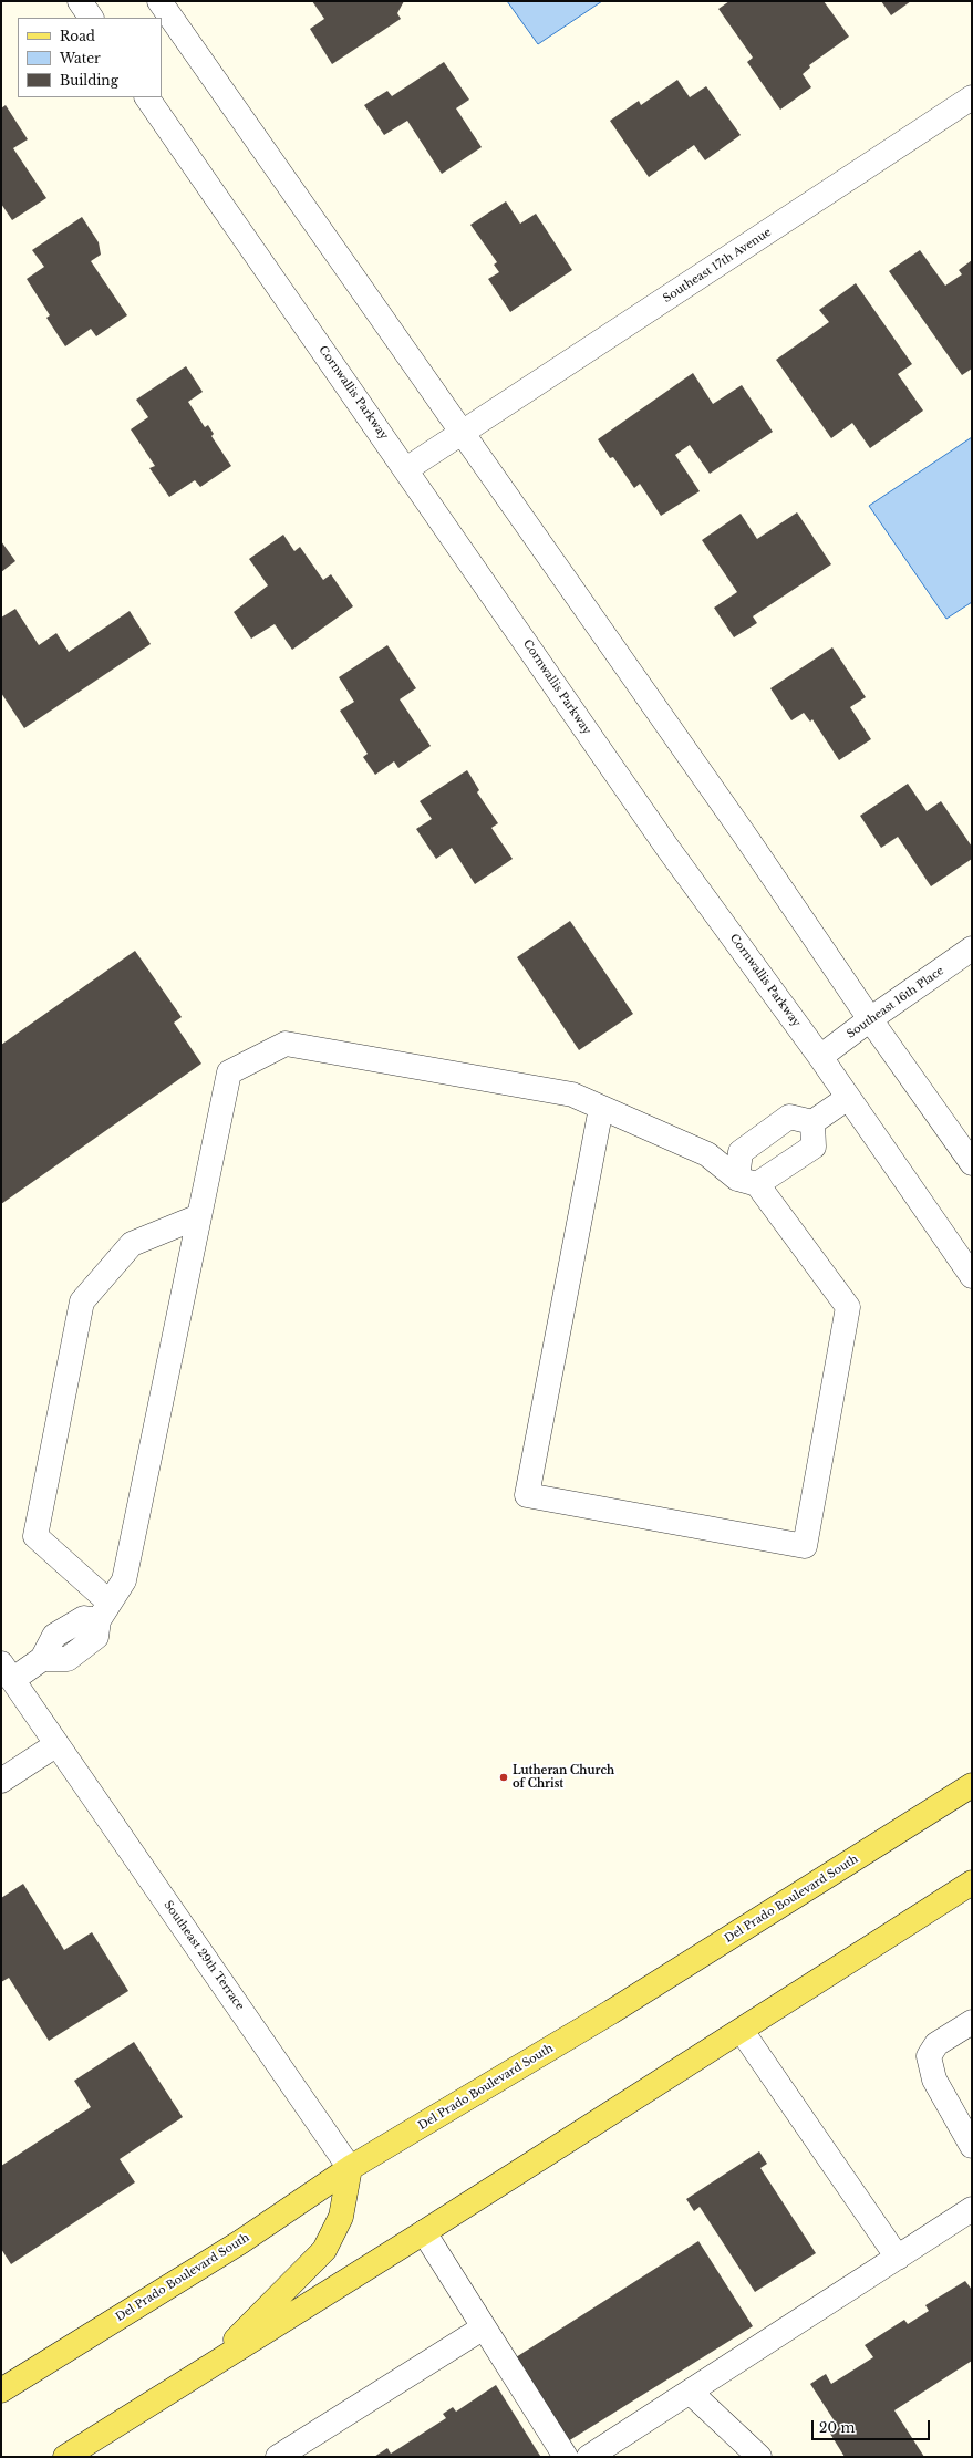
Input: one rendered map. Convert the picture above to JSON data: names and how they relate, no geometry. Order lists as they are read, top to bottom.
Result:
{
  "streets": {
    "main road": ["Del Prado Boulevard South"],
    "street": [
      "Southeast 17th Avenue",
      "Cornwallis Parkway",
      "Southeast 16th Place",
      "Southeast 29th Terrace"
    ]
  },
  "crossings": [
    ["Southeast 17th Avenue", "Cornwallis Parkway"],
    ["Cornwallis Parkway", "Southeast 16th Place"],
    ["Del Prado Boulevard South", "Southeast 29th Terrace"]
  ],
  "places": ["Lutheran Church of Christ"],
  "legend": ["Road", "Water", "Building"],
  "scale_bar": "20 m"
}
